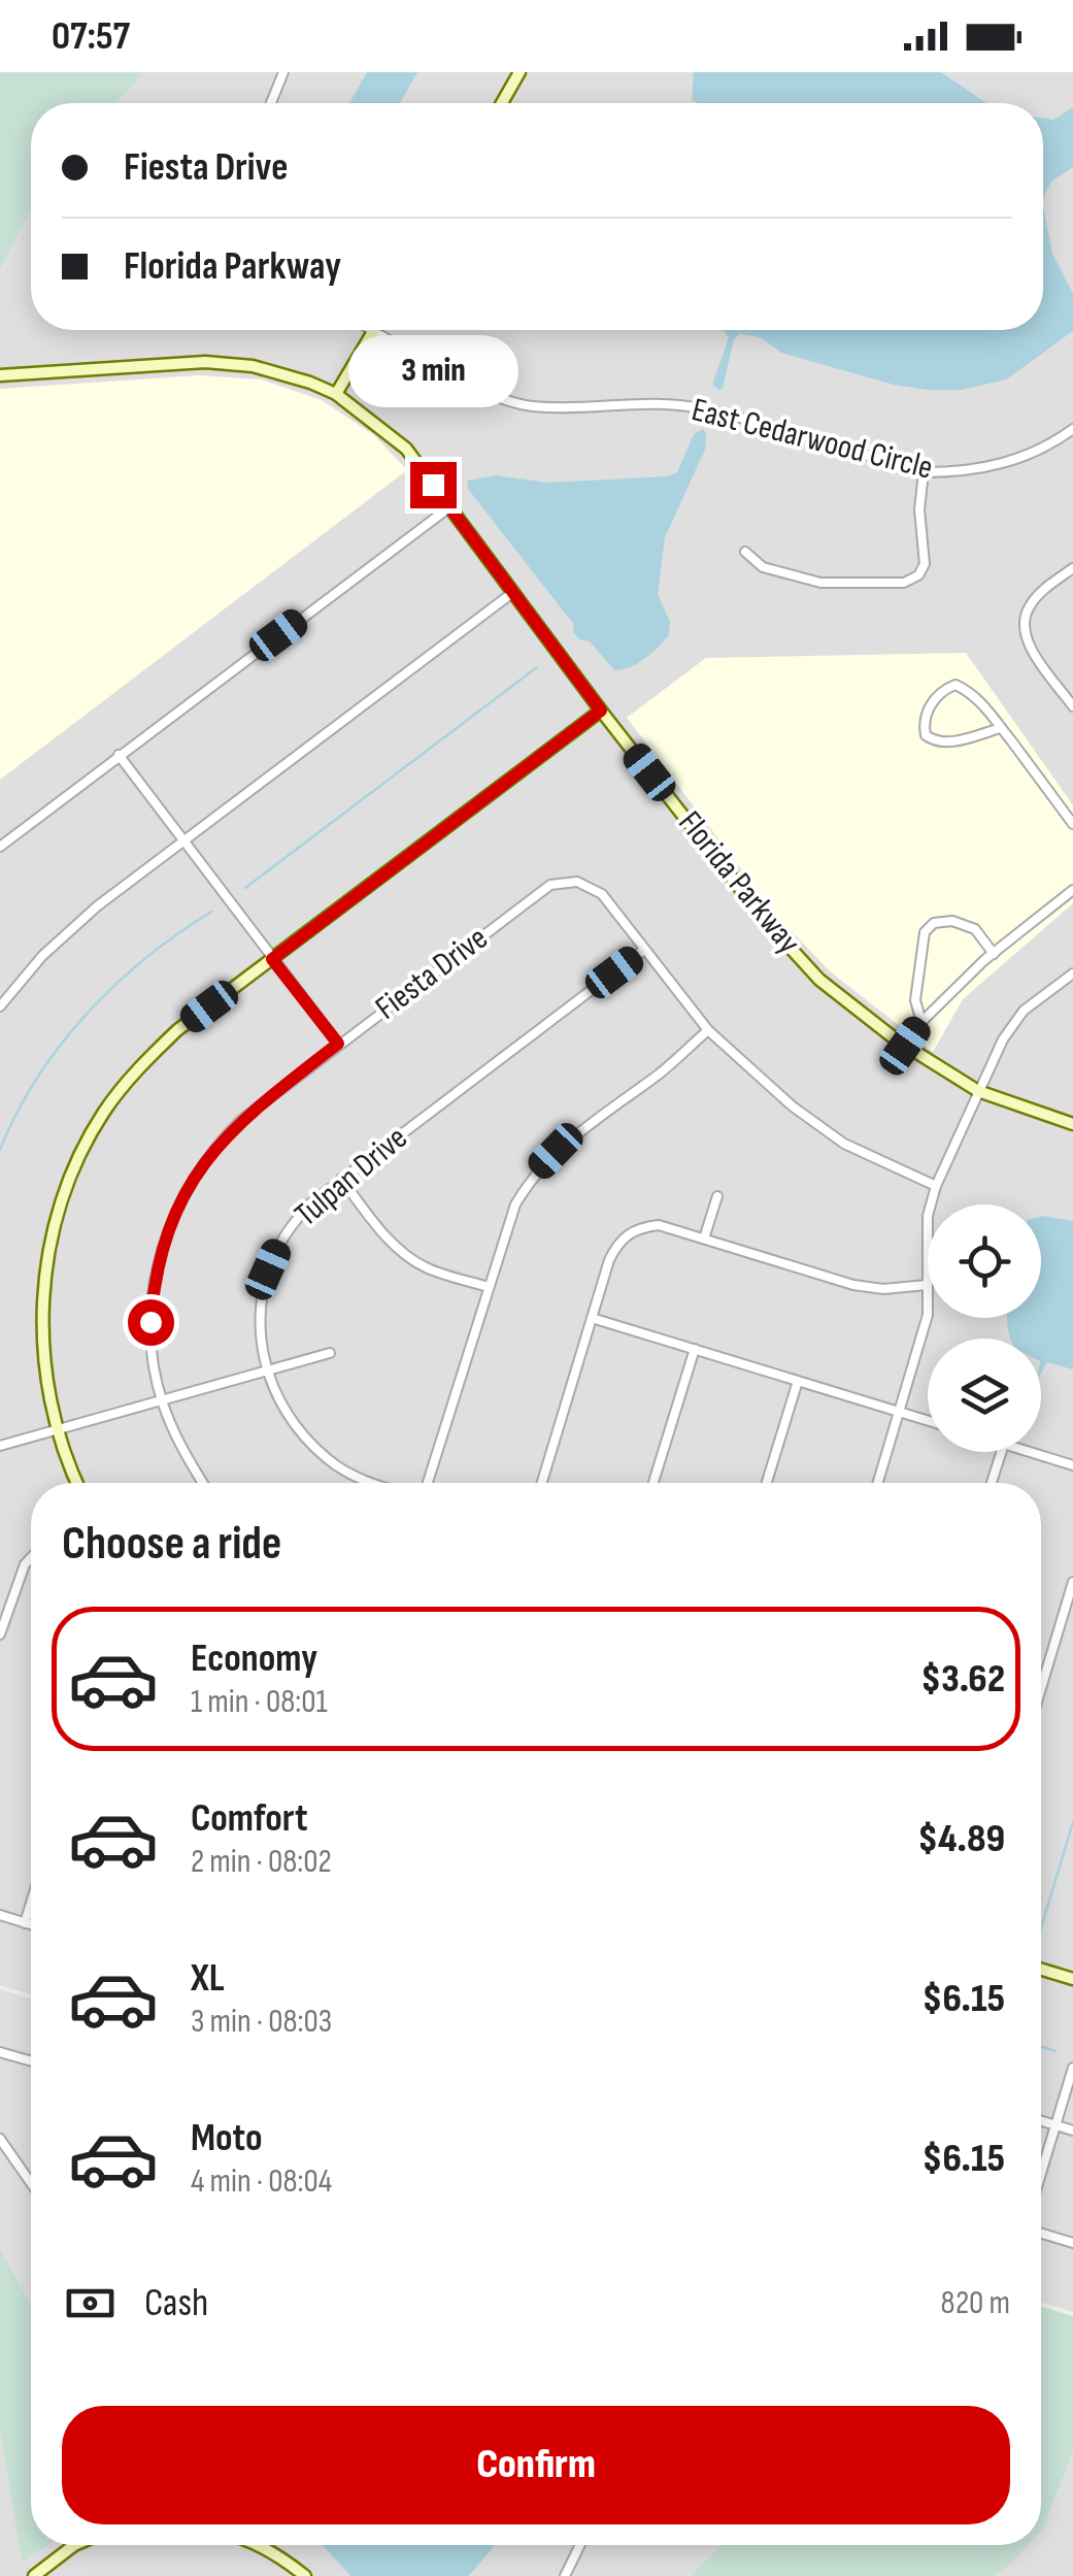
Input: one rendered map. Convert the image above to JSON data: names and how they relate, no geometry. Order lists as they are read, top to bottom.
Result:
{
  "streets": {
    "street": [
      "East Cedarwood Circle",
      "Florida Parkway",
      "Fiesta Drive",
      "Tulpan Drive"
    ]
  },
  "crossings": [
    ["Fiesta Drive", "Tulpan Drive"]
  ],
  "page": {
    "status": "07:57",
    "banner": ["Fiesta Drive", "Florida Parkway"],
    "bubble": "3 min",
    "heading": "Choose a ride",
    "list": [
      {
        "name": "Economy",
        "note": "1 min · 08:01",
        "value": "$3.62"
      },
      {
        "name": "Comfort",
        "note": "2 min · 08:02",
        "value": "$4.89"
      },
      {
        "name": "XL",
        "note": "3 min · 08:03",
        "value": "$6.15"
      },
      {
        "name": "Moto",
        "note": "4 min · 08:04",
        "value": "$6.15"
      }
    ],
    "pay": ["Cash", "820 m"],
    "buttons": "Confirm"
  }
}
